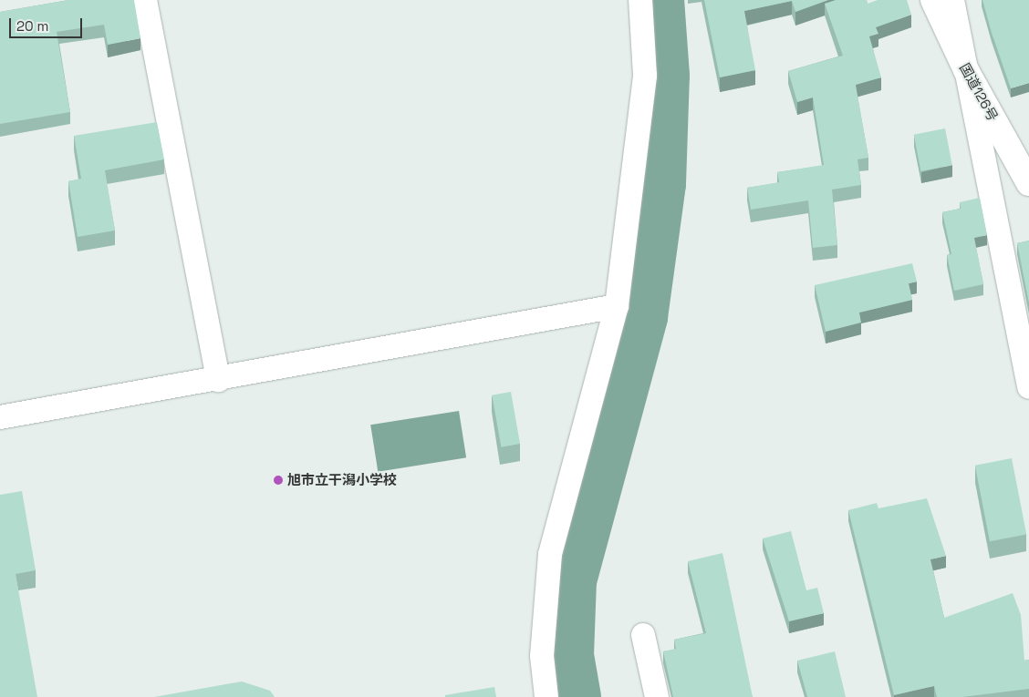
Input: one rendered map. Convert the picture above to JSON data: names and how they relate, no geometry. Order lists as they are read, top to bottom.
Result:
{
  "streets": {
    "highway": ["国道126号"]
  },
  "places": ["旭市立干潟小学校"],
  "scale_bar": "20 m"
}
